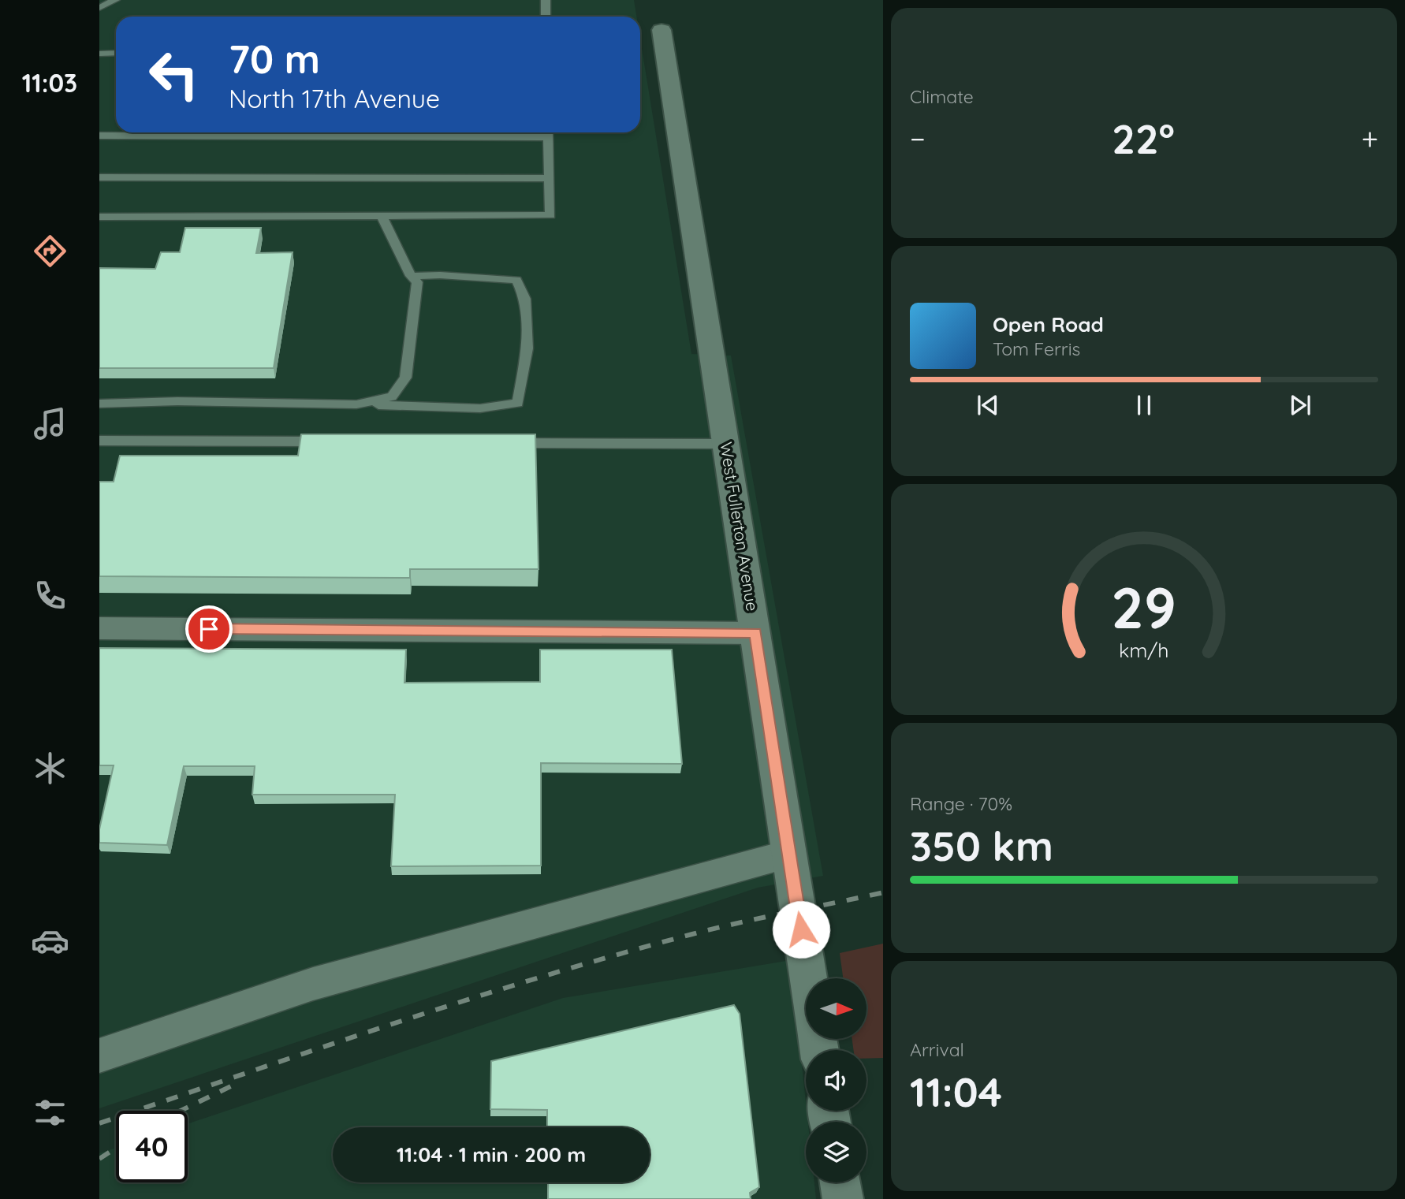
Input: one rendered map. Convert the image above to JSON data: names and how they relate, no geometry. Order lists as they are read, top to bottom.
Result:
{
  "streets": {
    "street": ["West Fullerton Avenue"]
  },
  "north": "right",
  "page": {
    "tabs": "11:03",
    "tile": [
      "Climate",
      ["Range · 70%", "350 km"],
      ["Arrival", "11:04"]
    ],
    "turn": ["70 m", "North 17th Avenue"],
    "heat": ["−", "22°", "+"],
    "song": ["Open Road", "Tom Ferris"],
    "limit": "40",
    "trip": "11:04 · 1 min · 200 m",
    "gauge": ["29", "km/h"]
  }
}
